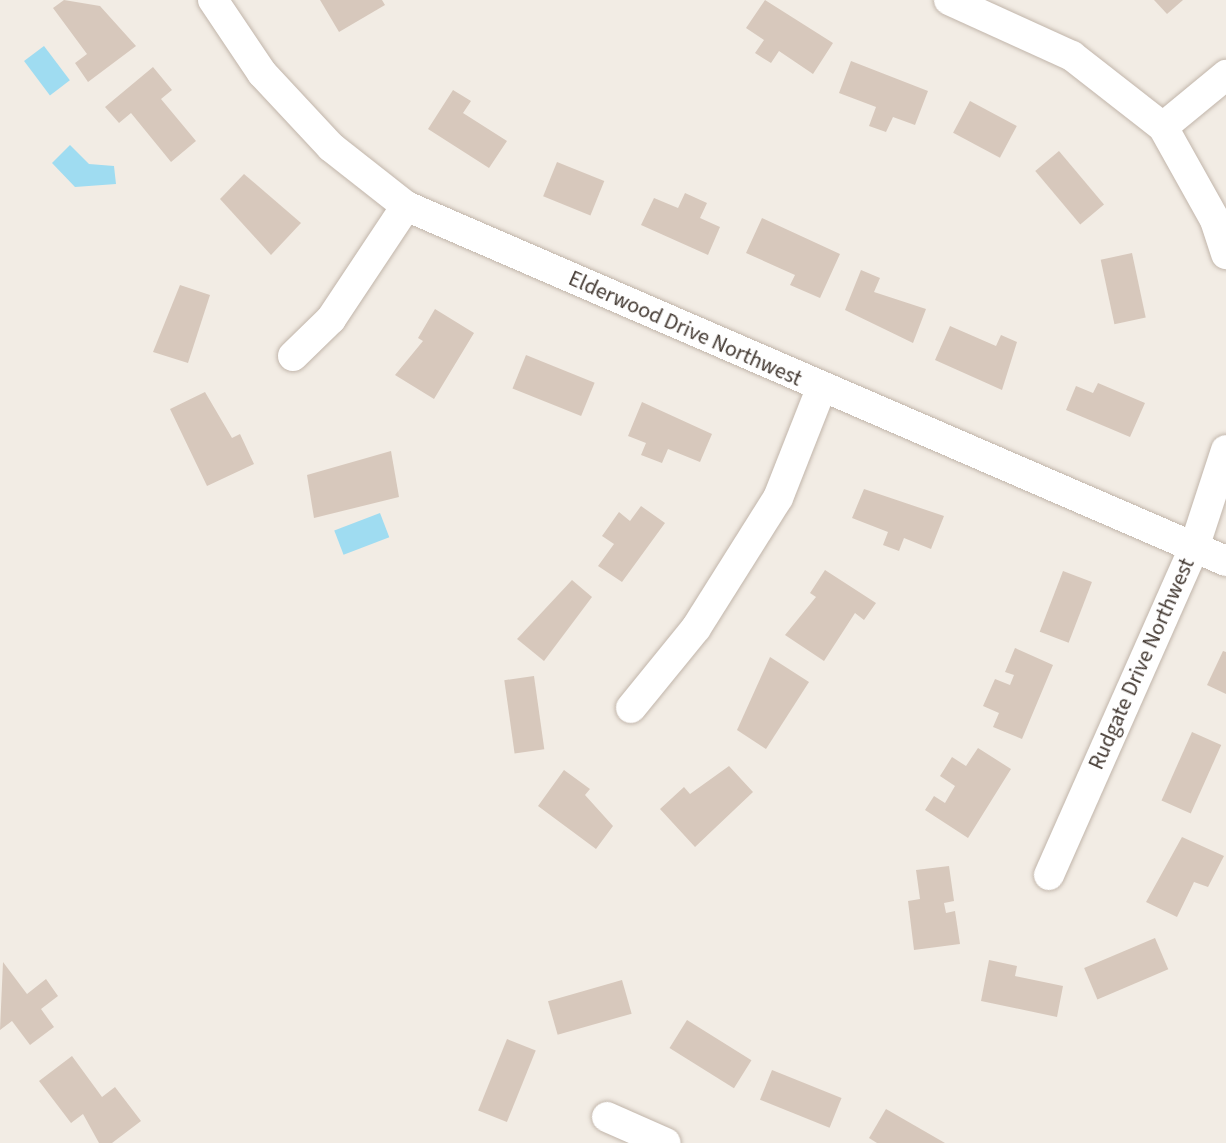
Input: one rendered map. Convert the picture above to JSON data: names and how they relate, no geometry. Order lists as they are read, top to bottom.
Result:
{
  "streets": {
    "street": ["Elderwood Drive Northwest", "Rudgate Drive Northwest"]
  },
  "crossings": [
    ["Elderwood Drive Northwest", "Rudgate Drive Northwest"]
  ]
}
